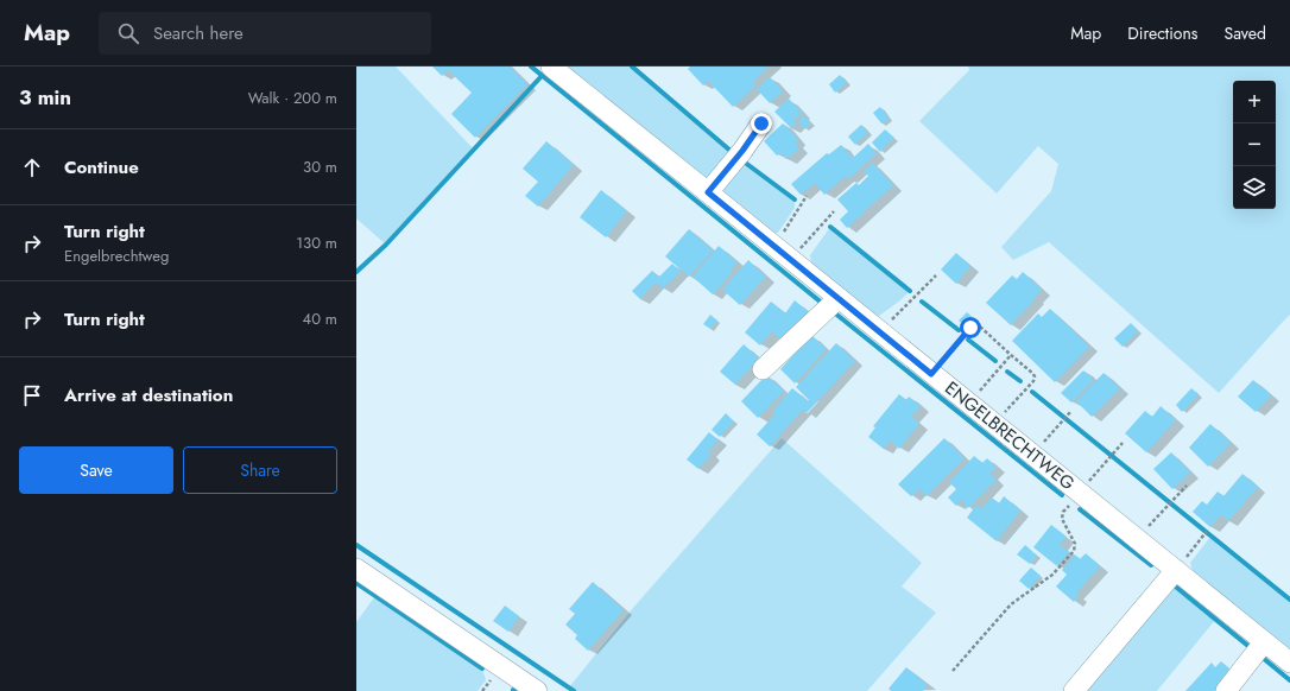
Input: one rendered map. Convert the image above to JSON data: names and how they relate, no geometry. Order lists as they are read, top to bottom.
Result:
{
  "streets": {
    "street": ["ENGELBRECHTWEG"]
  },
  "page": {
    "header": "Map",
    "search": "Search here",
    "nav": ["Map", "Directions", "Saved"],
    "heading": ["3 min", "Walk · 200 m"],
    "map_buttons": ["+", "−"],
    "list": [
      ["Continue", "30 m"],
      ["Turn right", "Engelbrechtweg", "130 m"],
      ["Turn right", "40 m"],
      "Arrive at destination"
    ],
    "buttons": ["Save", "Share"]
  }
}
